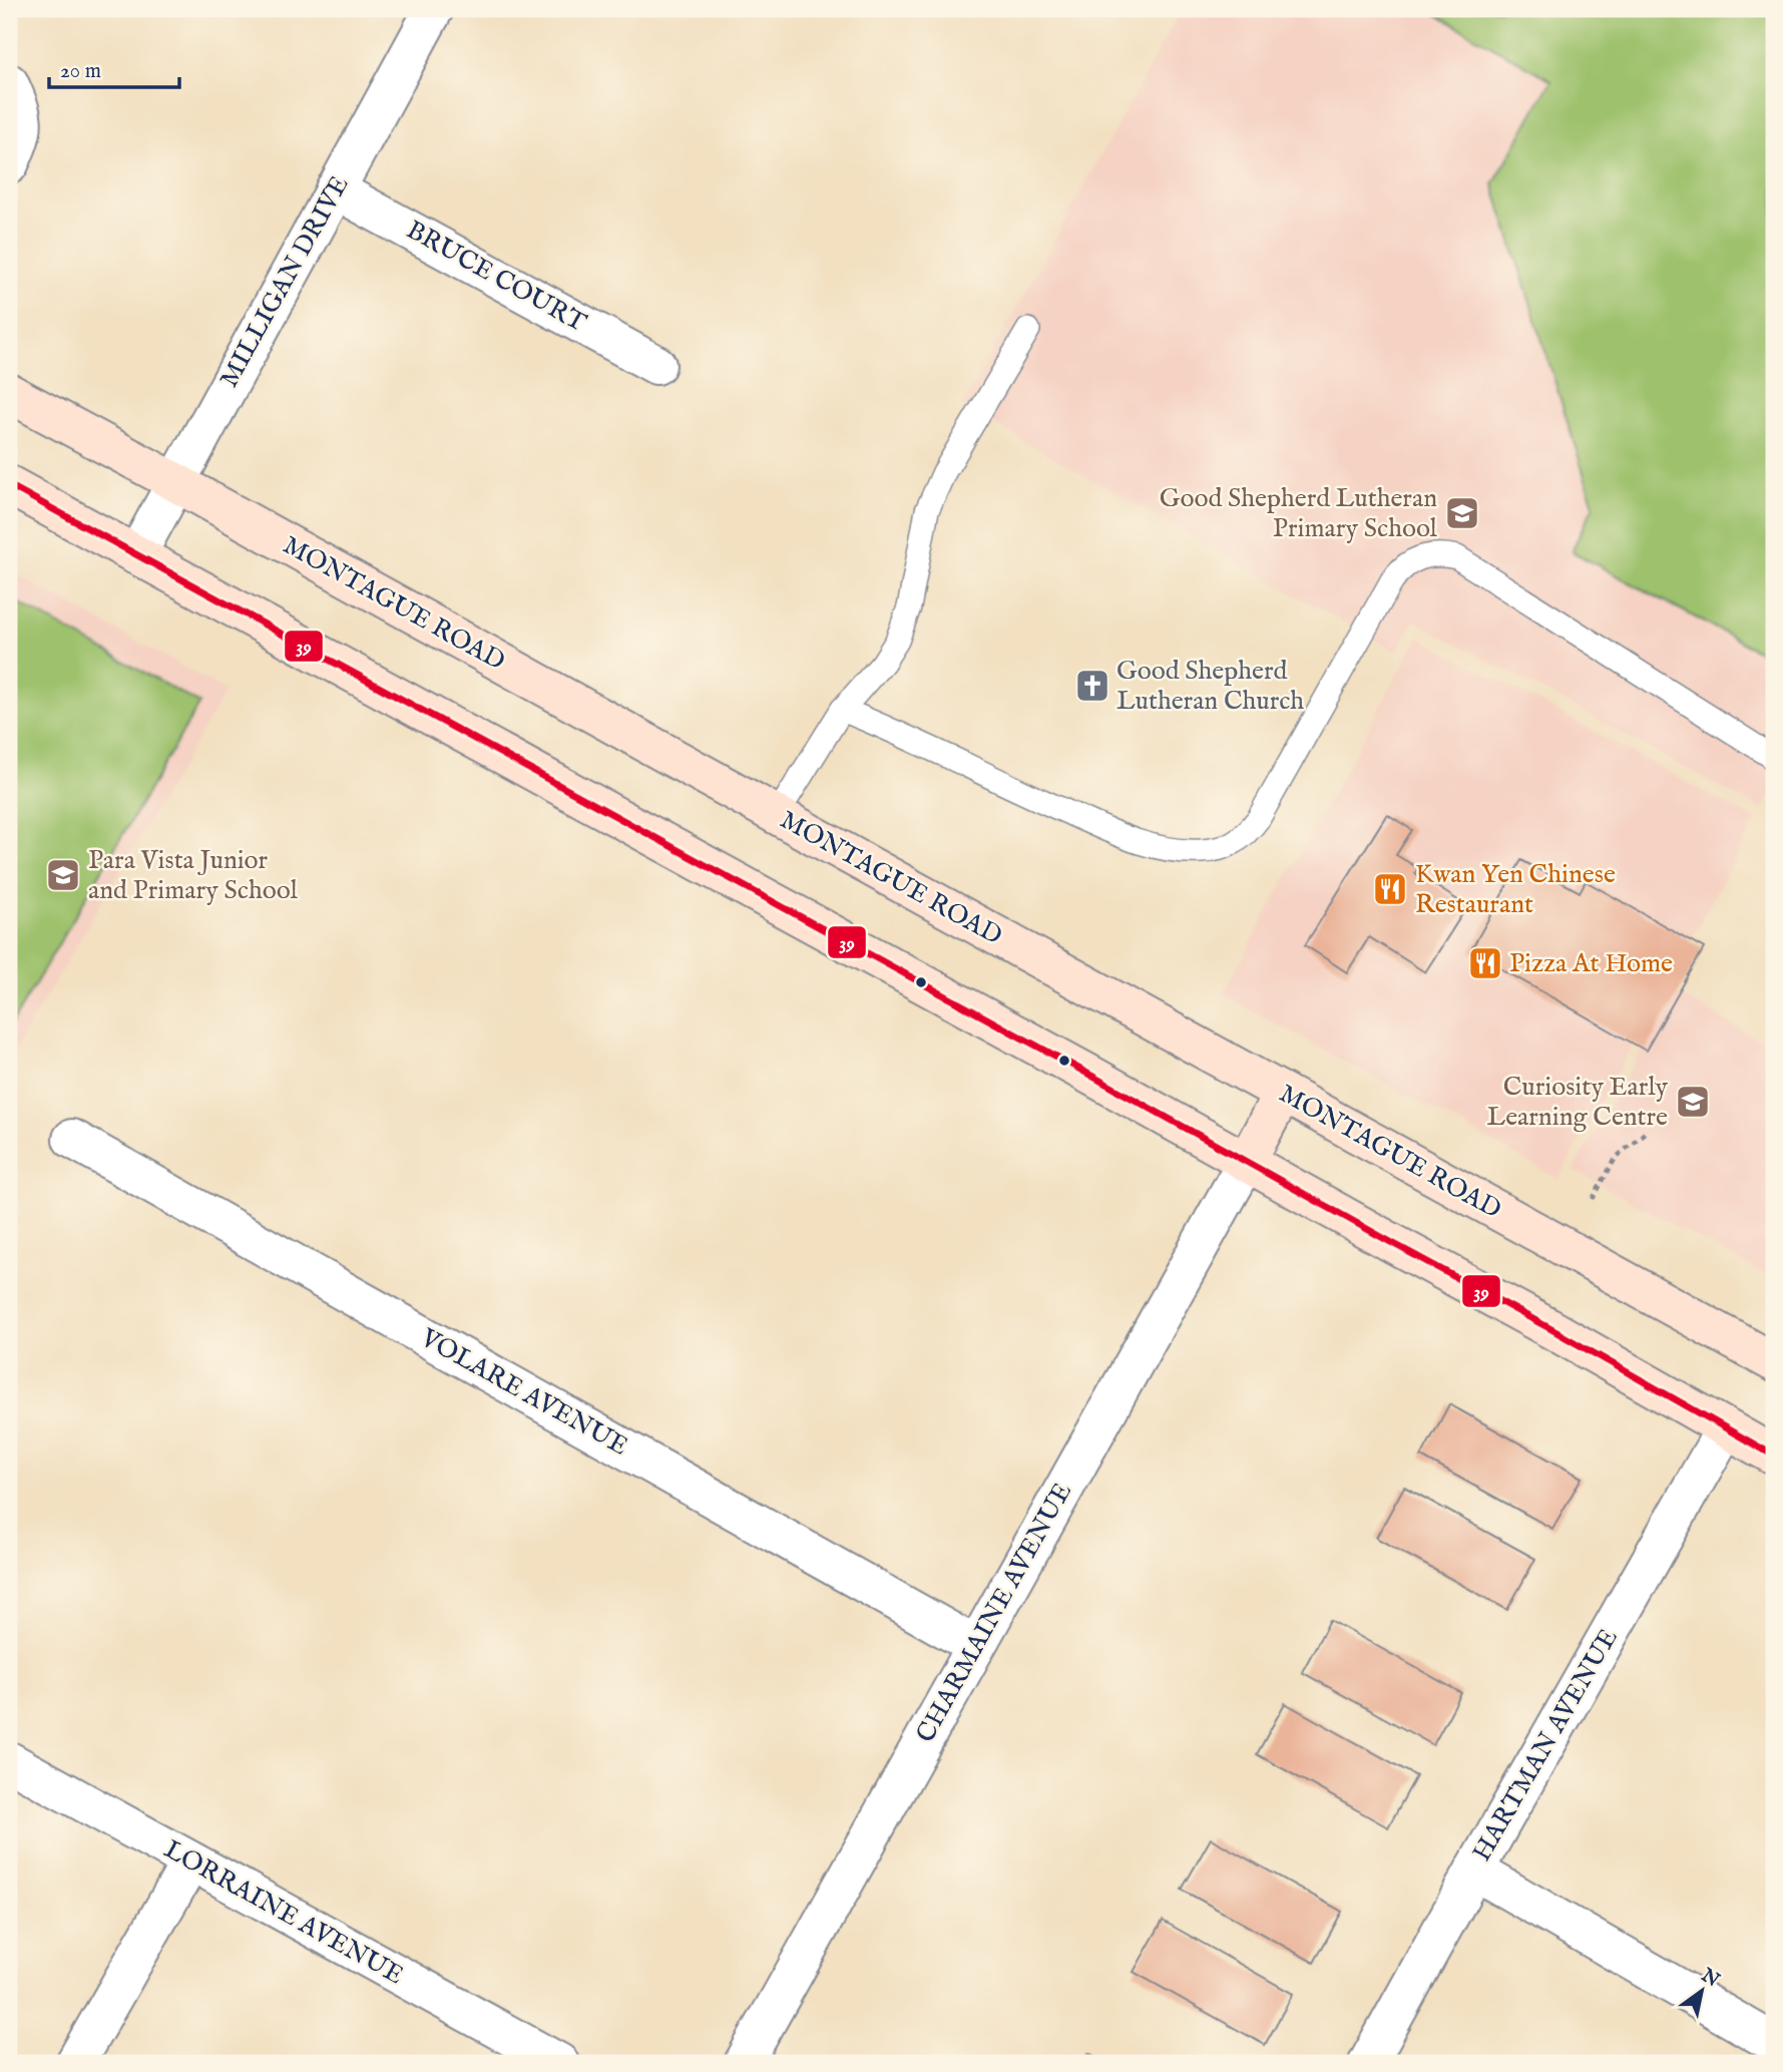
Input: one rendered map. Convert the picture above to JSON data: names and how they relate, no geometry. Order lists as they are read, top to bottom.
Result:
{
  "streets": {
    "main road": ["MONTAGUE ROAD"],
    "street": [
      "BRUCE COURT",
      "MILLIGAN DRIVE",
      "VOLARE AVENUE",
      "CHARMAINE AVENUE",
      "HARTMAN AVENUE",
      "LORRAINE AVENUE"
    ]
  },
  "crossings": [
    ["BRUCE COURT", "MILLIGAN DRIVE"],
    ["MILLIGAN DRIVE", "MONTAGUE ROAD"],
    ["VOLARE AVENUE", "CHARMAINE AVENUE"]
  ],
  "places": {
    "school or university": ["Good Shepherd Lutheran Primary School", "Para Vista Junior and Primary School", "Curiosity Early Learning Centre"],
    "church": ["Good Shepherd Lutheran Church"],
    "restaurant": ["Kwan Yen Chinese Restaurant", "Pizza At Home"]
  },
  "lines": ["transit line 39"],
  "scale_bar": "20 m",
  "north": "top right"
}
